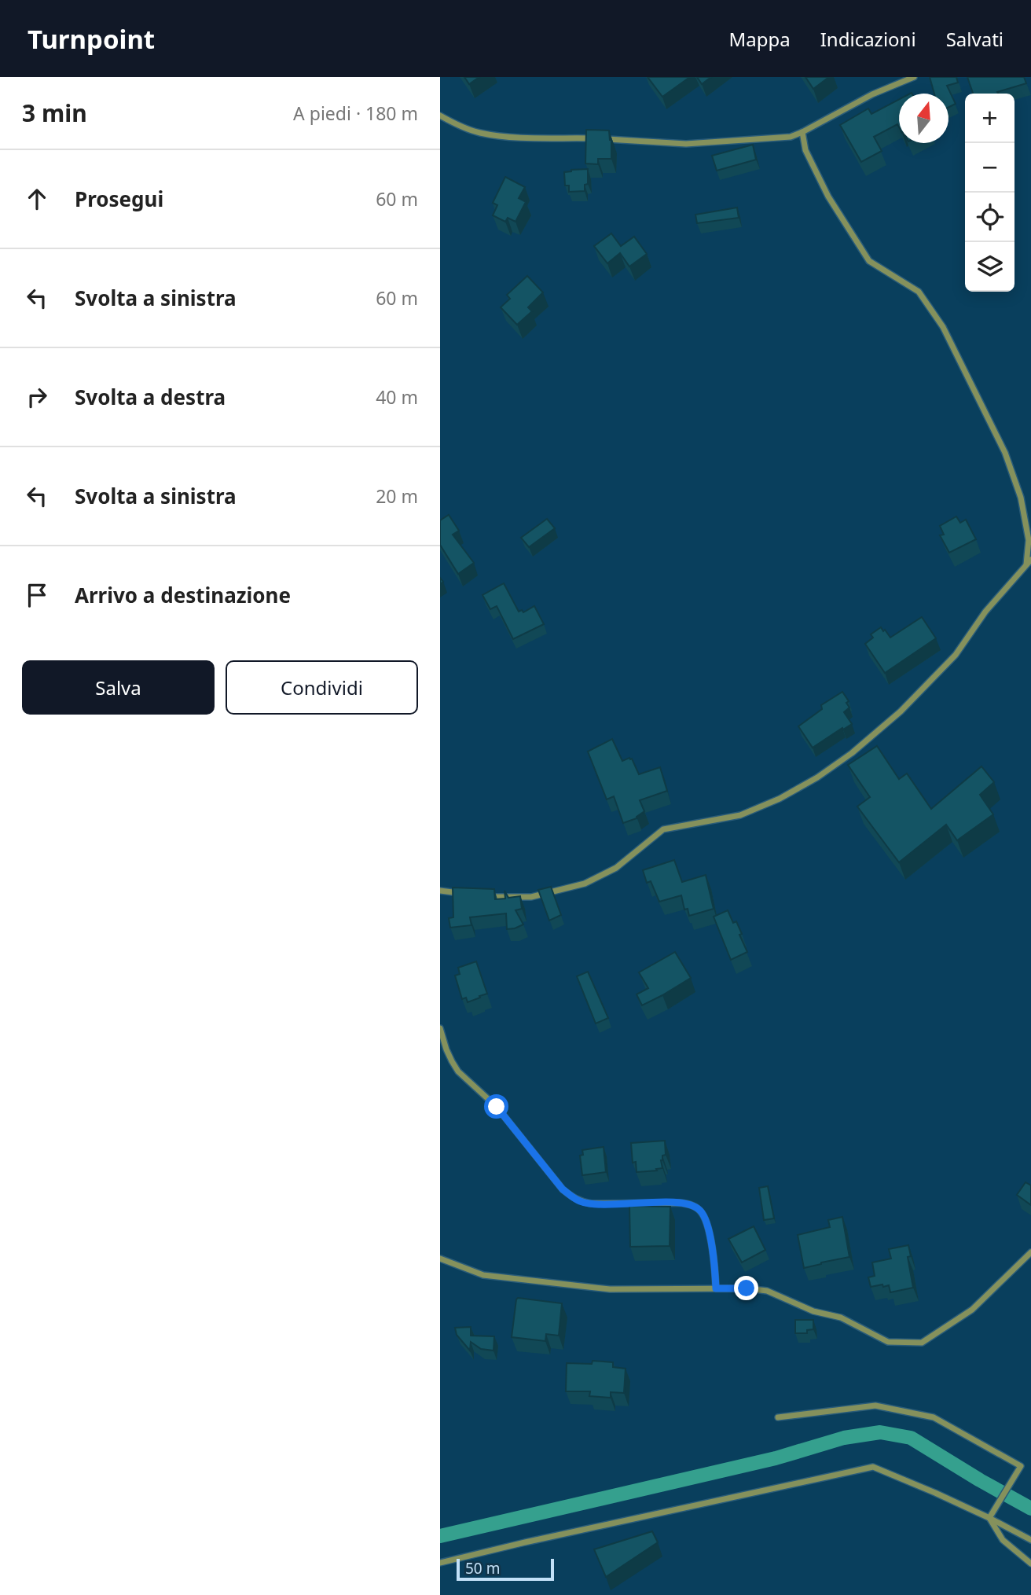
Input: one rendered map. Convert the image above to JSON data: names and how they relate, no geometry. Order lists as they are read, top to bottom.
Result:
{
  "scale_bar": "50 m",
  "north": "top",
  "page": {
    "header": "Turnpoint",
    "nav": ["Mappa", "Indicazioni", "Salvati"],
    "heading": ["3 min", "A piedi · 180 m"],
    "map_buttons": ["+", "−"],
    "list": [
      ["Prosegui", "60 m"],
      ["Svolta a sinistra", "60 m"],
      ["Svolta a destra", "40 m"],
      ["Svolta a sinistra", "20 m"],
      "Arrivo a destinazione"
    ],
    "buttons": ["Salva", "Condividi"],
    "scale": "50 m"
  }
}
